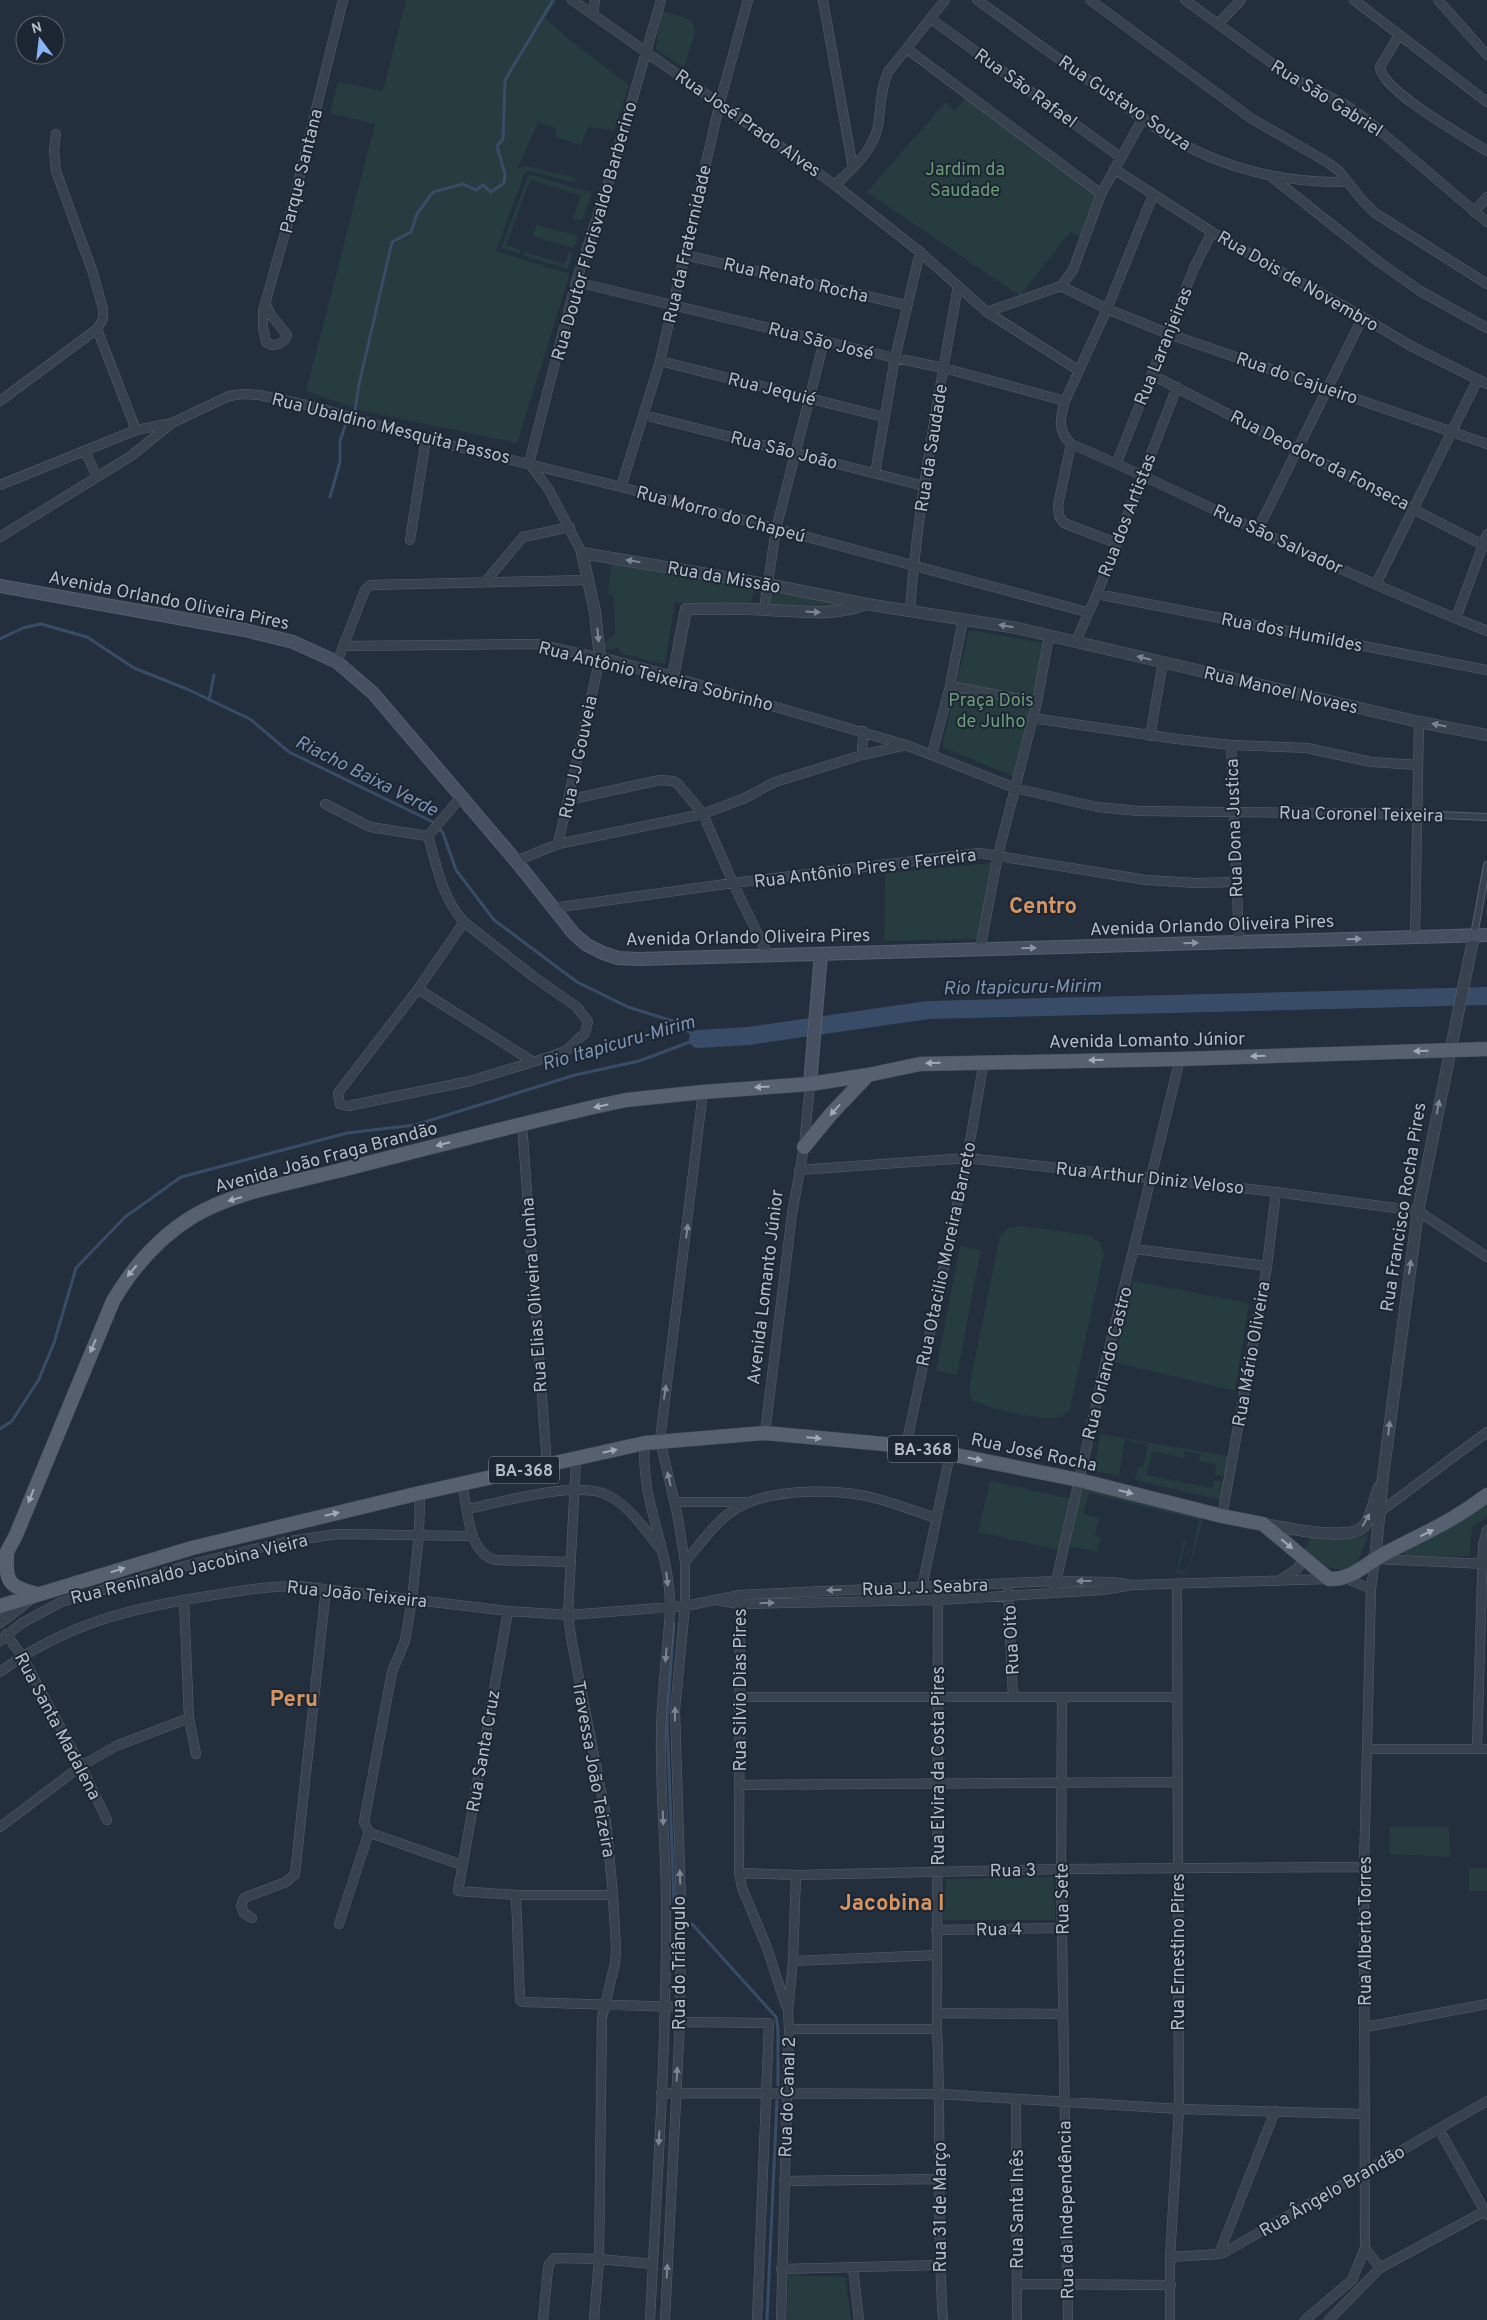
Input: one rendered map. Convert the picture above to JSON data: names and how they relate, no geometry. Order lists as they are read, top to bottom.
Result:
{
  "streets": {
    "main road": [
      "Avenida Orlando Oliveira Pires",
      "Avenida Lomanto Júnior",
      "Avenida João Fraga Brandão",
      "BA-368",
      "Rua José Rocha"
    ],
    "street": [
      "Rua São Rafael",
      "Rua São Gabriel",
      "Rua Gustavo Souza",
      "Rua José Prado Alves",
      "Parque Santana",
      "Rua Doutor Florisvaldo Barberino",
      "Rua da Fraternidade",
      "Rua Renato Rocha",
      "Rua Dois de Novembro",
      "Rua São José",
      "Rua Laranjeiras",
      "Rua do Cajueiro",
      "Rua Jequié",
      "Rua Ubaldino Mesquita Passos",
      "Rua da Saudade",
      "Rua São João",
      "Rua Deodoro da Fonseca",
      "Rua Morro do Chapeú",
      "Rua dos Artistas",
      "Rua São Salvador",
      "Rua da Missão",
      "Rua dos Humildes",
      "Rua Antônio Teixeira Sobrinho",
      "Rua Manoel Novaes",
      "Rua JJ Gouveia",
      "Rua Coronel Teixeira",
      "Rua Dona Justica",
      "Rua Antônio Pires e Ferreira",
      "Rua Arthur Diniz Veloso",
      "Rua Francisco Rocha Pires",
      "Rua Otacilio Moreira Barreto",
      "Rua Elias Oliveira Cunha",
      "Rua Mário Oliveira",
      "Rua Orlando Castro",
      "Rua Reninaldo Jacobina Vieira",
      "Rua J. J. Seabra",
      "Rua João Teixeira",
      "Rua Oito",
      "Rua Silvio Dias Pires",
      "Rua Santa Madalena",
      "Rua Santa Cruz",
      "Rua Elvira da Costa Pires",
      "Travessa João Teizeira",
      "Rua 3",
      "Rua Sete",
      "Rua 4",
      "Rua Alberto Torres",
      "Rua Ernestino Pires",
      "Rua do Triângulo",
      "Rua do Canal 2",
      "Rua Ângelo Brandão",
      "Rua 31 de Março",
      "Rua Santa Inês",
      "Rua da Independência"
    ]
  },
  "crossings": [
    ["Rua José Prado Alves", "Rua Doutor Florisvaldo Barberino"],
    ["Rua José Prado Alves", "Rua da Fraternidade"],
    ["Rua Doutor Florisvaldo Barberino", "Rua São José"],
    ["Rua Doutor Florisvaldo Barberino", "Rua Ubaldino Mesquita Passos"],
    ["Rua Doutor Florisvaldo Barberino", "Rua Morro do Chapeú"],
    ["Rua da Fraternidade", "Rua Renato Rocha"],
    ["Rua da Fraternidade", "Rua São José"],
    ["Rua da Fraternidade", "Rua Jequié"],
    ["Rua da Fraternidade", "Rua São João"],
    ["Rua da Fraternidade", "Rua Morro do Chapeú"],
    ["Rua Dois de Novembro", "Rua Laranjeiras"],
    ["Rua São José", "Rua da Saudade"],
    ["Rua Laranjeiras", "Rua do Cajueiro"],
    ["Rua Laranjeiras", "Rua Deodoro da Fonseca"],
    ["Rua Laranjeiras", "Rua São Salvador"],
    ["Rua Ubaldino Mesquita Passos", "Rua Morro do Chapeú"],
    ["Rua da Saudade", "Rua São João"],
    ["Rua da Saudade", "Rua Morro do Chapeú"],
    ["Rua da Saudade", "Rua da Missão"],
    ["Rua Deodoro da Fonseca", "Rua dos Artistas"],
    ["Rua Morro do Chapeú", "Rua dos Artistas"],
    ["Rua dos Artistas", "Rua São Salvador"],
    ["Rua dos Artistas", "Rua dos Humildes"],
    ["Rua dos Artistas", "Rua Manoel Novaes"],
    ["Rua da Missão", "Rua Antônio Teixeira Sobrinho"],
    ["Rua da Missão", "Rua JJ Gouveia"],
    ["Avenida Orlando Oliveira Pires", "Rua Dona Justica"],
    ["Avenida Orlando Oliveira Pires", "Rua Antônio Pires e Ferreira"],
    ["Avenida Orlando Oliveira Pires", "Rua Francisco Rocha Pires"],
    ["Rua Antônio Teixeira Sobrinho", "Rua JJ Gouveia"],
    ["Rua Coronel Teixeira", "Rua Dona Justica"],
    ["Rua Dona Justica", "Rua Antônio Pires e Ferreira"],
    ["Avenida Lomanto Júnior", "Avenida João Fraga Brandão"],
    ["Avenida Lomanto Júnior", "Rua Arthur Diniz Veloso"],
    ["Avenida Lomanto Júnior", "Rua Francisco Rocha Pires"],
    ["Avenida Lomanto Júnior", "Rua Otacilio Moreira Barreto"],
    ["Avenida Lomanto Júnior", "Rua Orlando Castro"],
    ["Avenida Lomanto Júnior", "BA-368"],
    ["Avenida Lomanto Júnior", "Rua José Rocha"],
    ["Avenida João Fraga Brandão", "Rua Elias Oliveira Cunha"],
    ["Rua Arthur Diniz Veloso", "Rua Francisco Rocha Pires"],
    ["Rua Arthur Diniz Veloso", "Rua Otacilio Moreira Barreto"],
    ["Rua Arthur Diniz Veloso", "Rua Mário Oliveira"],
    ["Rua Arthur Diniz Veloso", "Rua Orlando Castro"],
    ["Rua Francisco Rocha Pires", "Rua Alberto Torres"],
    ["Rua Otacilio Moreira Barreto", "Rua José Rocha"],
    ["Rua Elias Oliveira Cunha", "BA-368"],
    ["Rua Mário Oliveira", "Rua José Rocha"],
    ["Rua Orlando Castro", "Rua José Rocha"],
    ["Rua Orlando Castro", "Rua J. J. Seabra"],
    ["BA-368", "Rua José Rocha"],
    ["BA-368", "Travessa João Teizeira"],
    ["BA-368", "Rua do Triângulo"],
    ["Rua Reninaldo Jacobina Vieira", "Rua Santa Madalena"],
    ["Rua J. J. Seabra", "Rua João Teixeira"],
    ["Rua J. J. Seabra", "Rua Oito"],
    ["Rua J. J. Seabra", "Rua Silvio Dias Pires"],
    ["Rua J. J. Seabra", "Rua Elvira da Costa Pires"],
    ["Rua J. J. Seabra", "Rua Ernestino Pires"],
    ["Rua J. J. Seabra", "Rua do Triângulo"],
    ["Rua João Teixeira", "Rua Santa Madalena"],
    ["Rua João Teixeira", "Rua Santa Cruz"],
    ["Rua João Teixeira", "Travessa João Teizeira"],
    ["Rua João Teixeira", "Rua do Triângulo"],
    ["Rua Silvio Dias Pires", "Rua 3"],
    ["Rua Silvio Dias Pires", "Rua do Canal 2"],
    ["Rua Elvira da Costa Pires", "Rua 3"],
    ["Rua Elvira da Costa Pires", "Rua 4"],
    ["Rua Elvira da Costa Pires", "Rua 31 de Março"],
    ["Rua 3", "Rua Sete"],
    ["Rua 3", "Rua Alberto Torres"],
    ["Rua 3", "Rua Ernestino Pires"],
    ["Rua 3", "Rua do Canal 2"],
    ["Rua Sete", "Rua 4"],
    ["Rua Sete", "Rua da Independência"],
    ["Rua Alberto Torres", "Rua Ângelo Brandão"],
    ["Rua Ernestino Pires", "Rua Ângelo Brandão"],
    ["Rua do Triângulo", "Rua do Canal 2"]
  ],
  "one_way": [
    "Avenida Lomanto Júnior",
    "Avenida João Fraga Brandão",
    "Rua Francisco Rocha Pires",
    "Rua José Rocha"
  ],
  "districts": ["Centro", "Peru", "Jacobina I"],
  "water": ["Riacho Baixa Verde", "Rio Itapicuru-Mirim"],
  "parks": ["Jardim da Saudade", "Praça Dois de Julho"],
  "north": "top"
}
